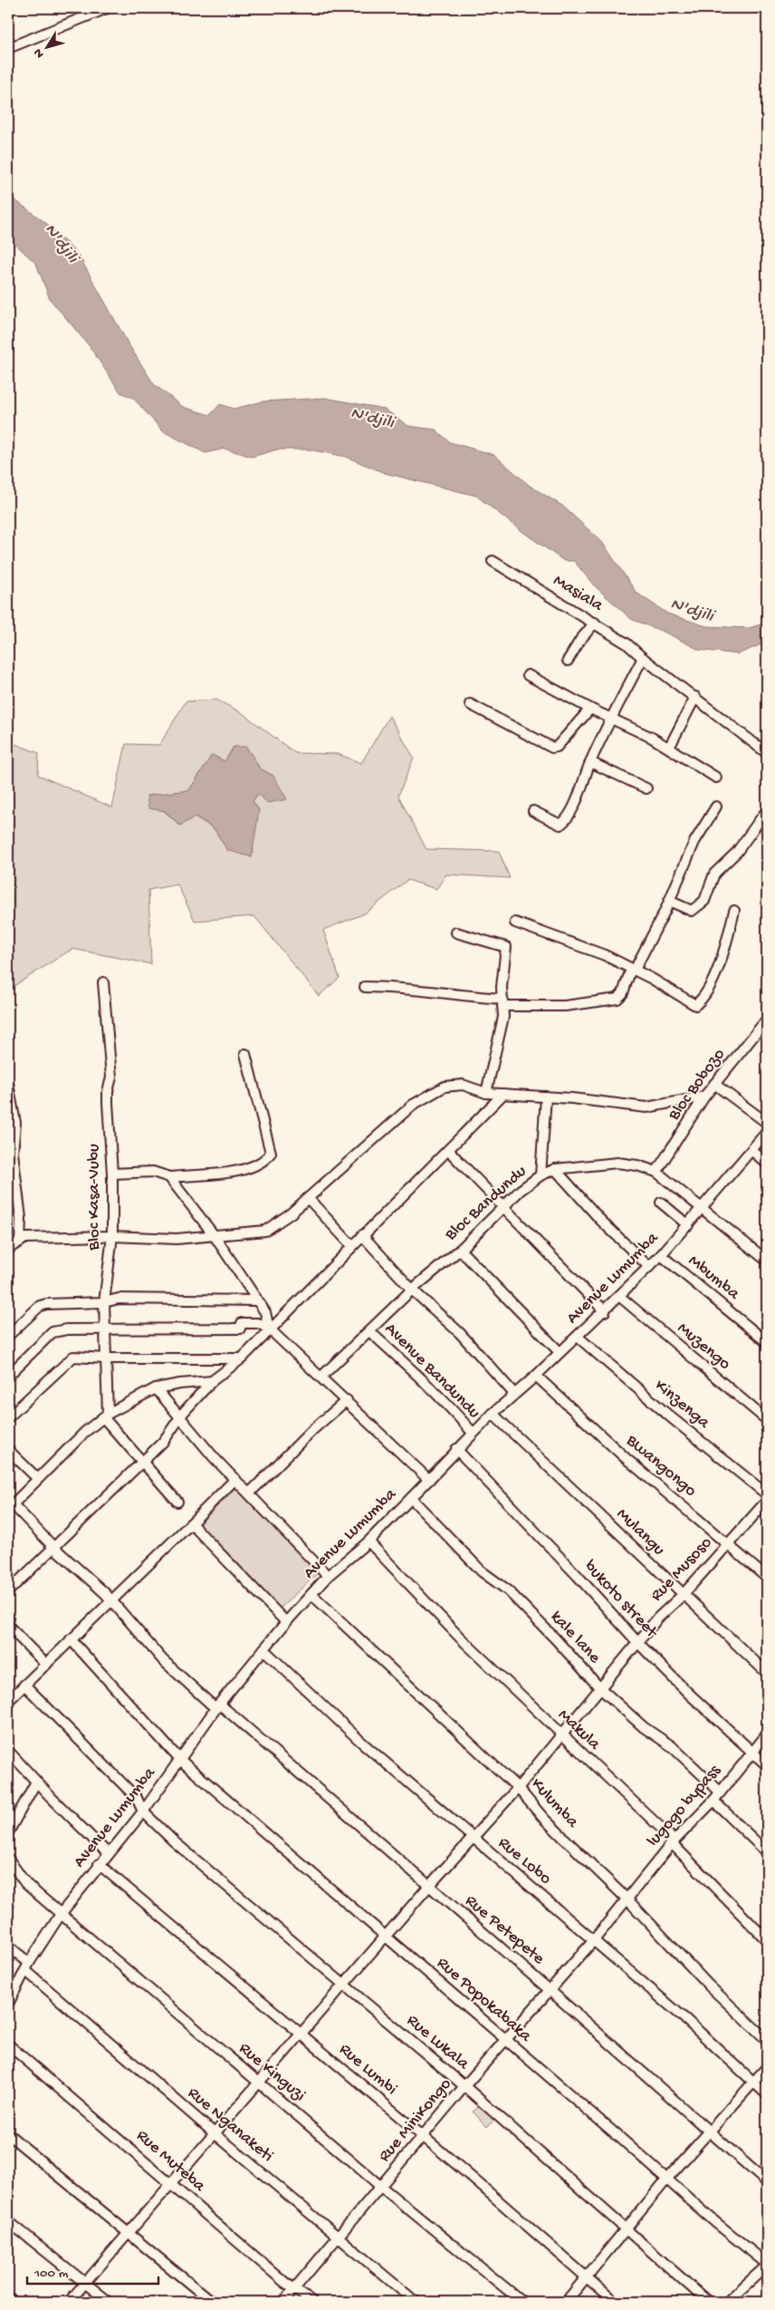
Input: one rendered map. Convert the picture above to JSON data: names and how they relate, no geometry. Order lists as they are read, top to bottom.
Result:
{
  "streets": {
    "street": [
      "Masiala",
      "Bloc Bobozo",
      "Bloc Kasa-Vubu",
      "Bloc Bandundu",
      "Mbumba",
      "Avenue Lumumba",
      "Muzengo",
      "Avenue Bandundu",
      "Kinzenga",
      "Bwangongo",
      "Mulangu",
      "Rue Musoso",
      "bukoto street",
      "kale lane",
      "Makula",
      "Kulumba",
      "lugogo bypass",
      "Rue Lobo",
      "Rue Petepete",
      "Rue Popokabaka",
      "Rue Lukala",
      "Rue Lumbi",
      "Rue Kinguzi",
      "Rue MiniKongo",
      "Rue Nganaketi",
      "Rue Muteba"
    ]
  },
  "crossings": [
    ["Bloc Bobozo", "Bloc Bandundu"],
    ["Bloc Bandundu", "Avenue Lumumba"],
    ["Bloc Bandundu", "Avenue Bandundu"],
    ["Mbumba", "Avenue Lumumba"],
    ["Avenue Lumumba", "Muzengo"],
    ["Avenue Lumumba", "Avenue Bandundu"],
    ["Avenue Lumumba", "Kinzenga"],
    ["Avenue Lumumba", "Bwangongo"],
    ["Avenue Lumumba", "Mulangu"],
    ["Avenue Lumumba", "bukoto street"],
    ["Avenue Lumumba", "kale lane"],
    ["Avenue Lumumba", "Makula"],
    ["Avenue Lumumba", "Kulumba"],
    ["Avenue Lumumba", "Rue Lobo"],
    ["Avenue Lumumba", "Rue Petepete"],
    ["Avenue Lumumba", "Rue Popokabaka"],
    ["Avenue Lumumba", "Rue Lukala"],
    ["Avenue Lumumba", "Rue Lumbi"],
    ["Avenue Lumumba", "Rue Kinguzi"],
    ["Avenue Lumumba", "Rue Nganaketi"],
    ["Bwangongo", "Rue Musoso"],
    ["Mulangu", "Rue Musoso"],
    ["Rue Musoso", "bukoto street"],
    ["Rue Musoso", "kale lane"],
    ["Rue Musoso", "Makula"],
    ["Rue Musoso", "Kulumba"],
    ["Rue Musoso", "Rue Lobo"],
    ["Rue Musoso", "Rue Petepete"],
    ["Rue Musoso", "Rue Popokabaka"],
    ["Rue Musoso", "Rue Lukala"],
    ["Rue Musoso", "Rue Lumbi"],
    ["Rue Musoso", "Rue Kinguzi"],
    ["Rue Musoso", "Rue Nganaketi"],
    ["Rue Musoso", "Rue Muteba"],
    ["bukoto street", "lugogo bypass"],
    ["kale lane", "lugogo bypass"],
    ["Makula", "lugogo bypass"],
    ["Kulumba", "lugogo bypass"],
    ["Kulumba", "Rue MiniKongo"],
    ["lugogo bypass", "Rue MiniKongo"],
    ["Rue Lobo", "Rue MiniKongo"],
    ["Rue Petepete", "Rue MiniKongo"],
    ["Rue Popokabaka", "Rue MiniKongo"],
    ["Rue Lukala", "Rue MiniKongo"],
    ["Rue Lumbi", "Rue MiniKongo"],
    ["Rue Kinguzi", "Rue MiniKongo"],
    ["Rue MiniKongo", "Rue Nganaketi"],
    ["Rue MiniKongo", "Rue Muteba"]
  ],
  "water": ["N'djili"],
  "scale_bar": "100 m",
  "north": "bottom left"
}
